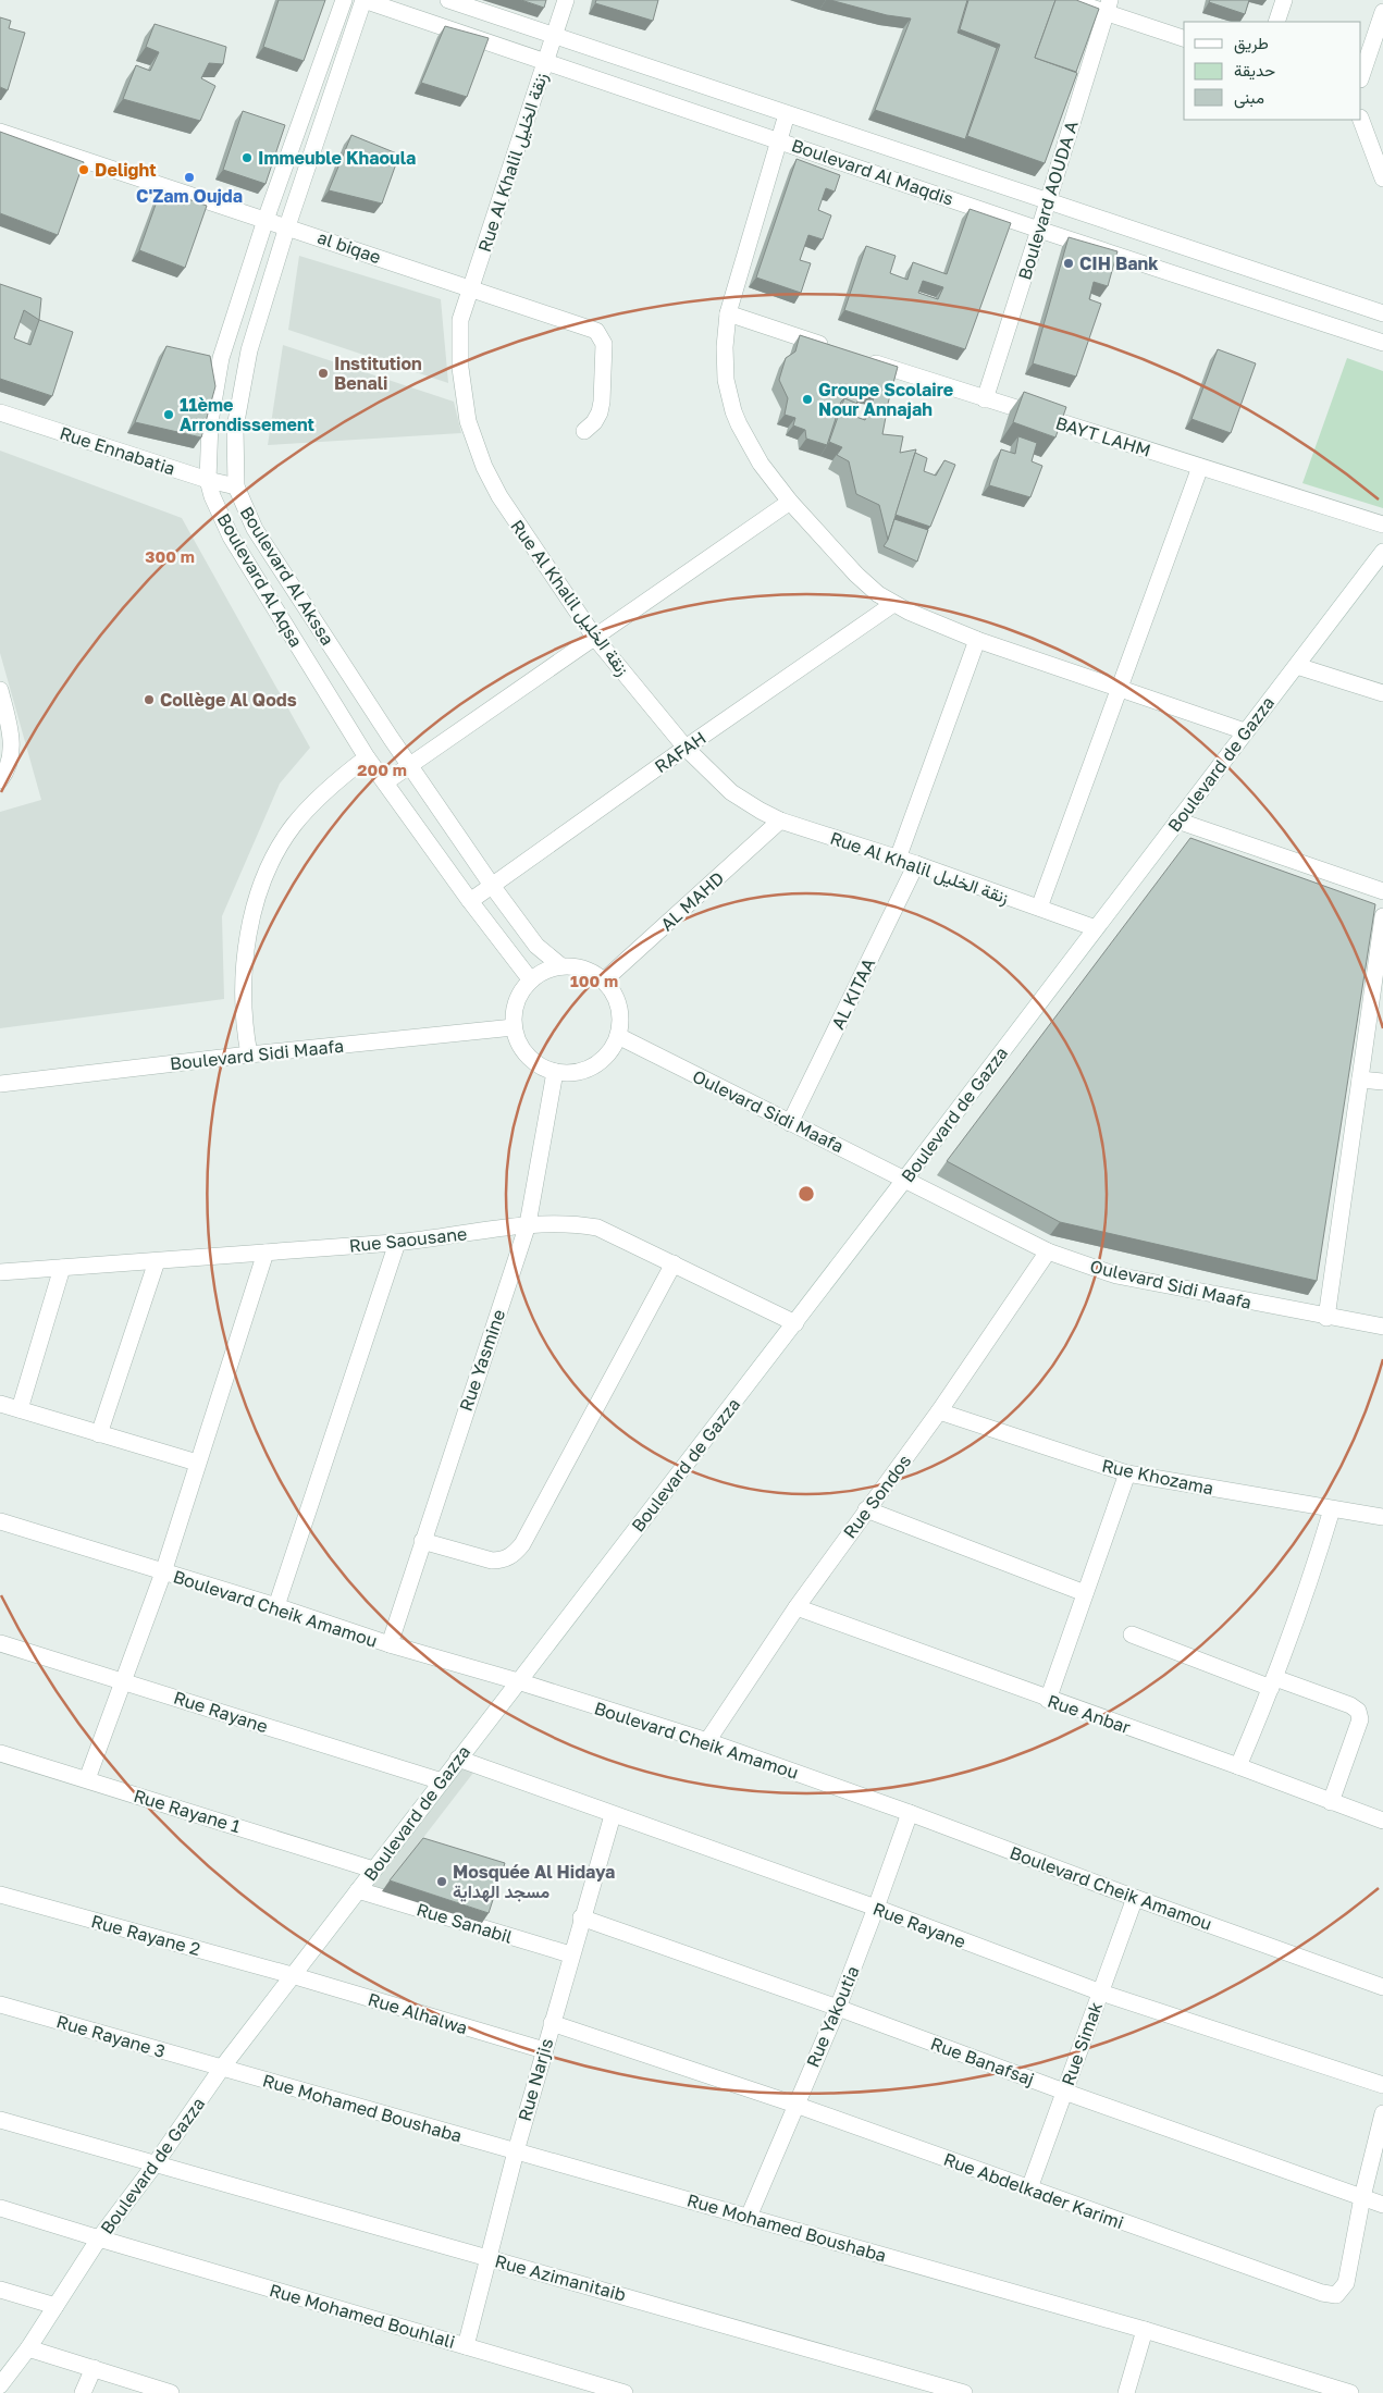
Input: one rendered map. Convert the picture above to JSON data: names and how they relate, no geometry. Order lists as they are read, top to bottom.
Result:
{
  "streets": {
    "street": [
      "Rue Al Khalil زنقة الخليل",
      "Boulevard Al Maqdis",
      "Boulevard AOUDA A",
      "al biqae",
      "BAYT LAHM",
      "Rue Ennabatia",
      "Boulevard Al Akssa",
      "Boulevard Al Aqsa",
      "RAFAH",
      "Boulevard de Gazza",
      "AL MAHD",
      "AL KITAA",
      "Boulevard Sidi Maafa",
      "Oulevard Sidi Maafa",
      "Rue Saousane",
      "Rue Yasmine",
      "Rue Khozama",
      "Rue Sondos",
      "Boulevard Cheik Amamou",
      "Rue Rayane",
      "Rue Anbar",
      "Rue Rayane 1",
      "Rue Sanabil",
      "Rue Rayane 2",
      "Rue Alhalwa",
      "Rue Yakoutia",
      "Rue Rayane 3",
      "Rue Simak",
      "Rue Banafsaj",
      "Rue Narjis",
      "Rue Mohamed Boushaba",
      "Rue Abdelkader Karimi",
      "Rue Azimanitaib",
      "Rue Mohamed Bouhlali"
    ]
  },
  "crossings": [
    ["Rue Al Khalil زنقة الخليل", "Boulevard Al Maqdis"],
    ["Rue Al Khalil زنقة الخليل", "al biqae"],
    ["Rue Al Khalil زنقة الخليل", "RAFAH"],
    ["Rue Al Khalil زنقة الخليل", "Boulevard de Gazza"],
    ["Rue Al Khalil زنقة الخليل", "AL MAHD"],
    ["Rue Al Khalil زنقة الخليل", "AL KITAA"],
    ["Boulevard Al Maqdis", "Boulevard AOUDA A"],
    ["Boulevard Al Maqdis", "Boulevard Al Akssa"],
    ["Boulevard AOUDA A", "BAYT LAHM"],
    ["al biqae", "Boulevard Al Akssa"],
    ["al biqae", "Boulevard Al Aqsa"],
    ["Rue Ennabatia", "Boulevard Al Akssa"],
    ["Rue Ennabatia", "Boulevard Al Aqsa"],
    ["Boulevard Al Akssa", "Boulevard Al Aqsa"],
    ["Boulevard Al Akssa", "RAFAH"],
    ["Boulevard Al Akssa", "AL MAHD"],
    ["Boulevard Al Akssa", "Boulevard Sidi Maafa"],
    ["Boulevard Al Akssa", "Oulevard Sidi Maafa"],
    ["Boulevard Al Akssa", "Rue Yasmine"],
    ["Boulevard Al Aqsa", "RAFAH"],
    ["Boulevard Al Aqsa", "AL MAHD"],
    ["Boulevard Al Aqsa", "Boulevard Sidi Maafa"],
    ["Boulevard Al Aqsa", "Oulevard Sidi Maafa"],
    ["Boulevard Al Aqsa", "Rue Yasmine"],
    ["Boulevard de Gazza", "Oulevard Sidi Maafa"],
    ["Boulevard de Gazza", "Rue Saousane"],
    ["Boulevard de Gazza", "Boulevard Cheik Amamou"],
    ["Boulevard de Gazza", "Rue Rayane"],
    ["Boulevard de Gazza", "Rue Rayane 1"],
    ["Boulevard de Gazza", "Rue Sanabil"],
    ["Boulevard de Gazza", "Rue Rayane 2"],
    ["Boulevard de Gazza", "Rue Alhalwa"],
    ["Boulevard de Gazza", "Rue Rayane 3"],
    ["Boulevard de Gazza", "Rue Mohamed Boushaba"],
    ["Boulevard de Gazza", "Rue Azimanitaib"],
    ["Boulevard de Gazza", "Rue Mohamed Bouhlali"],
    ["AL MAHD", "Boulevard Sidi Maafa"],
    ["AL MAHD", "Oulevard Sidi Maafa"],
    ["AL MAHD", "Rue Yasmine"],
    ["AL KITAA", "Oulevard Sidi Maafa"],
    ["Boulevard Sidi Maafa", "Oulevard Sidi Maafa"],
    ["Boulevard Sidi Maafa", "Rue Yasmine"],
    ["Oulevard Sidi Maafa", "Rue Yasmine"],
    ["Oulevard Sidi Maafa", "Rue Sondos"],
    ["Rue Saousane", "Rue Yasmine"],
    ["Rue Yasmine", "Boulevard Cheik Amamou"],
    ["Rue Khozama", "Rue Sondos"],
    ["Rue Sondos", "Boulevard Cheik Amamou"],
    ["Rue Sondos", "Rue Anbar"],
    ["Boulevard Cheik Amamou", "Rue Yakoutia"],
    ["Boulevard Cheik Amamou", "Rue Simak"],
    ["Rue Rayane", "Rue Yakoutia"],
    ["Rue Rayane", "Rue Simak"],
    ["Rue Rayane", "Rue Narjis"],
    ["Rue Sanabil", "Rue Narjis"],
    ["Rue Rayane 2", "Rue Alhalwa"],
    ["Rue Alhalwa", "Rue Narjis"],
    ["Rue Yakoutia", "Rue Banafsaj"],
    ["Rue Yakoutia", "Rue Mohamed Boushaba"],
    ["Rue Yakoutia", "Rue Abdelkader Karimi"],
    ["Rue Rayane 3", "Rue Mohamed Boushaba"],
    ["Rue Simak", "Rue Banafsaj"],
    ["Rue Simak", "Rue Abdelkader Karimi"],
    ["Rue Banafsaj", "Rue Narjis"],
    ["Rue Banafsaj", "Rue Abdelkader Karimi"],
    ["Rue Narjis", "Rue Mohamed Boushaba"],
    ["Rue Narjis", "Rue Abdelkader Karimi"],
    ["Rue Narjis", "Rue Azimanitaib"],
    ["Rue Narjis", "Rue Mohamed Bouhlali"]
  ],
  "places": [
    "Immeuble Khaoula",
    "Delight",
    "C'Zam Oujda",
    "CIH Bank",
    "Institution Benali",
    "Groupe Scolaire Nour Annajah",
    "11ème Arrondissement",
    "Collège Al Qods",
    "Mosquée Al Hidaya مسجد الهداية"
  ],
  "legend": ["طريق", "حديقة", "مبنى"],
  "rings": ["300 m", "200 m", "100 m"]
}
